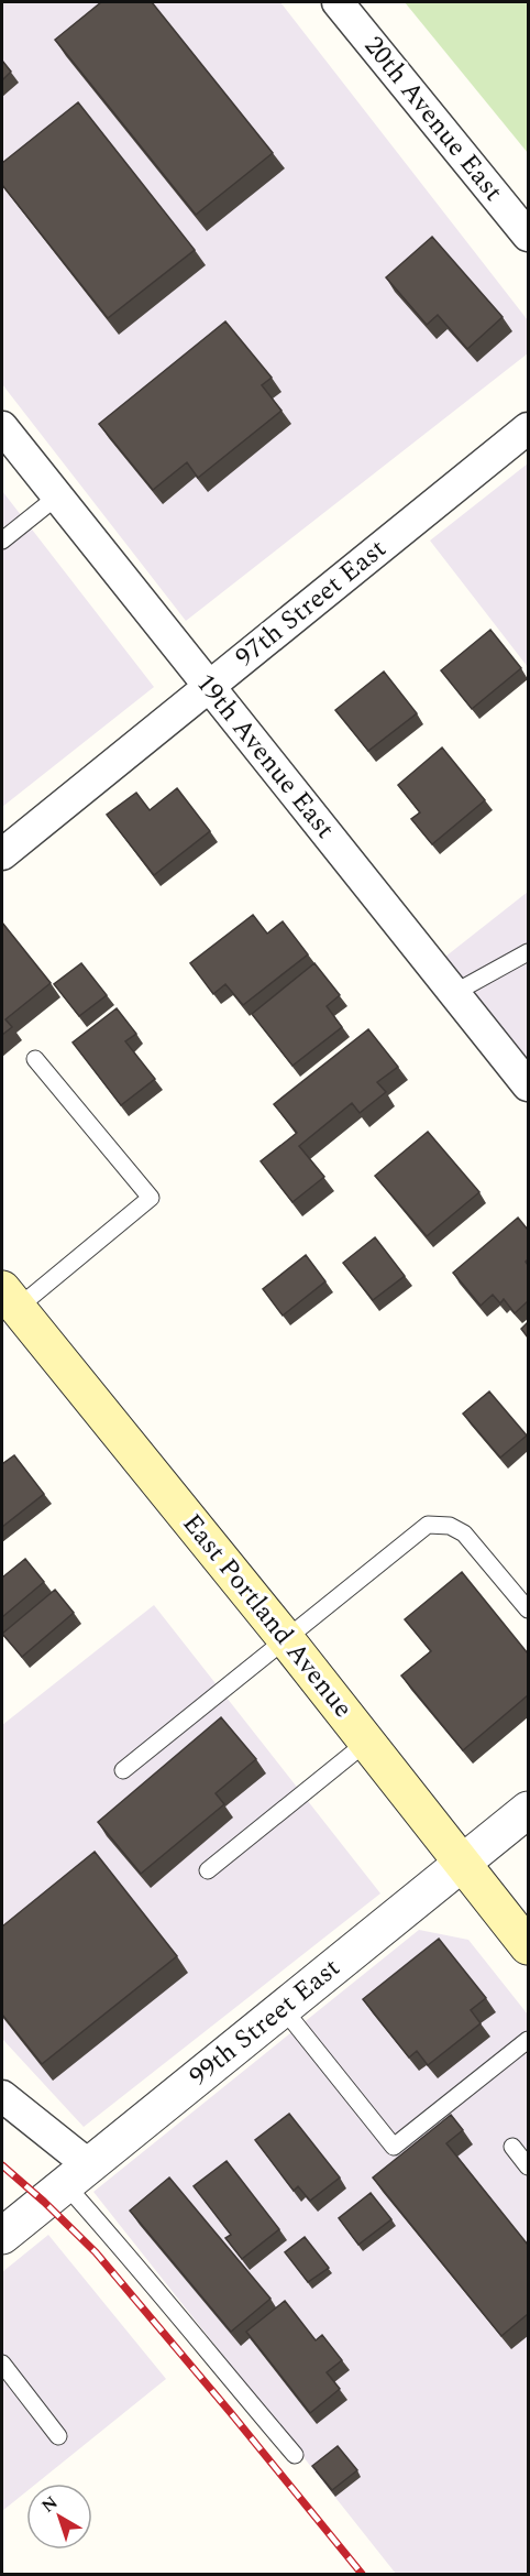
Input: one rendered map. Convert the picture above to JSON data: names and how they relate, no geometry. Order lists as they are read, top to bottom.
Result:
{
  "streets": {
    "main road": ["East Portland Avenue"],
    "street": [
      "20th Avenue East",
      "97th Street East",
      "19th Avenue East",
      "99th Street East"
    ]
  },
  "crossings": [
    ["97th Street East", "19th Avenue East"],
    ["East Portland Avenue", "99th Street East"]
  ],
  "north": "top left"
}
